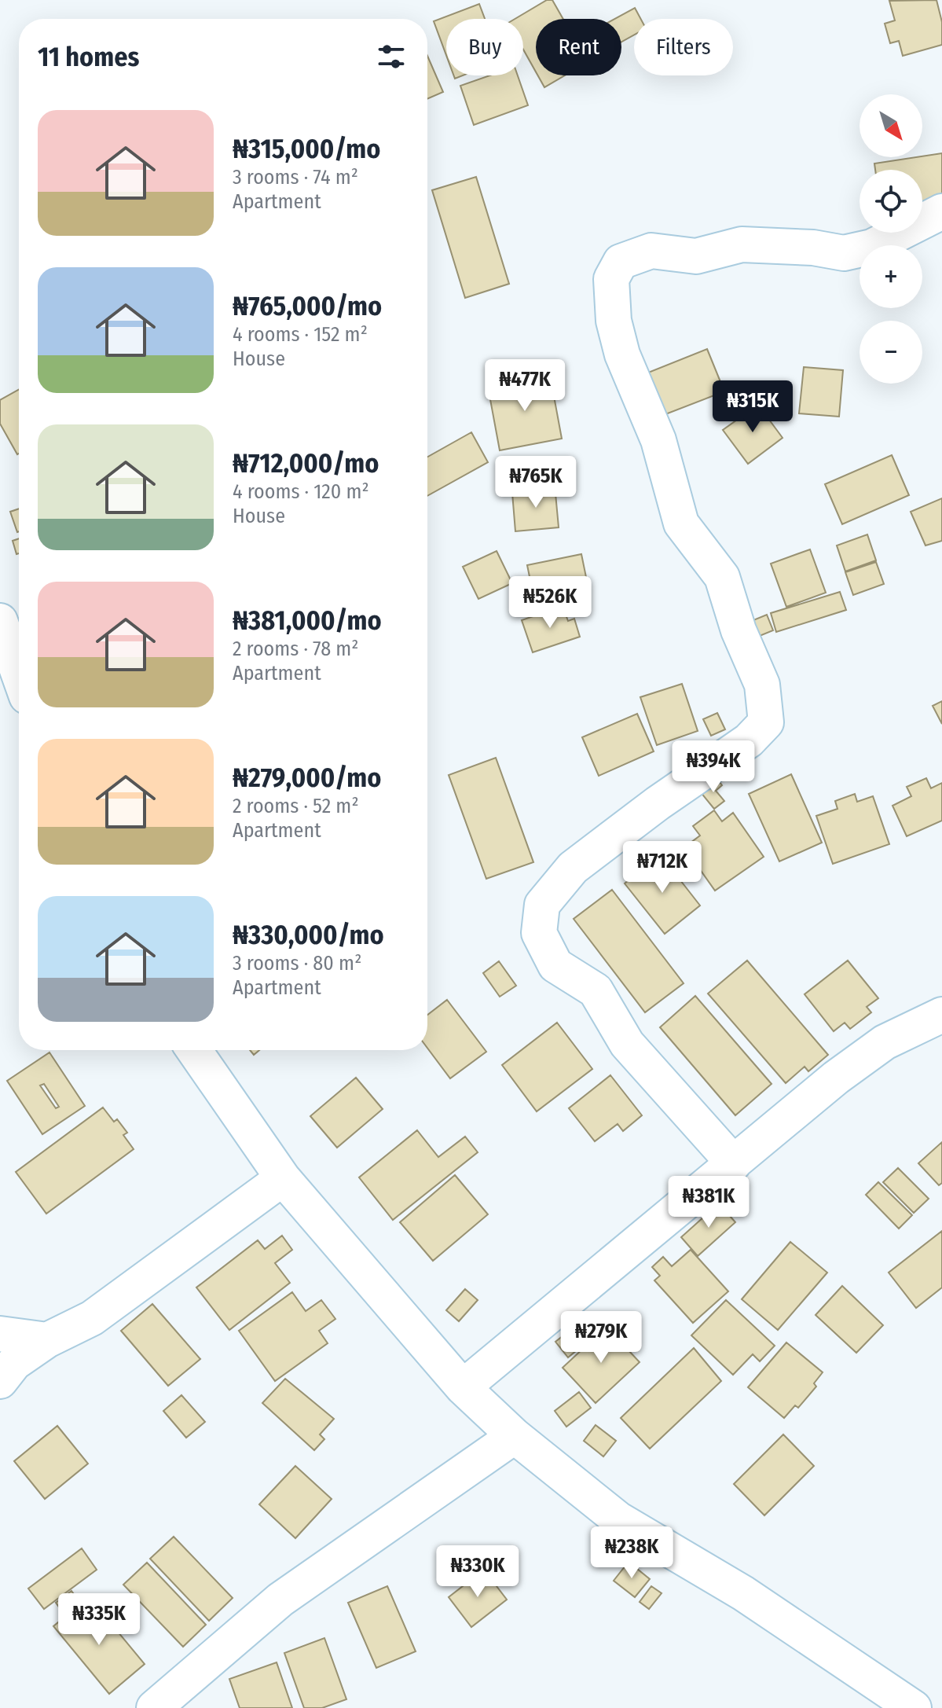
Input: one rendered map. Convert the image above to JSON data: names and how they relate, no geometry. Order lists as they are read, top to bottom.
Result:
{
  "north": "bottom right",
  "page": {
    "chip": ["Buy", "Rent", "Filters"],
    "heading": "11 homes",
    "map_buttons": ["+", "−"],
    "list": [
      {
        "name": "₦315,000/mo",
        "note": "3 rooms · 74 m² · Apartment"
      },
      {
        "name": "₦765,000/mo",
        "note": "4 rooms · 152 m² · House"
      },
      {
        "name": "₦712,000/mo",
        "note": "4 rooms · 120 m² · House"
      },
      {
        "name": "₦381,000/mo",
        "note": "2 rooms · 78 m² · Apartment"
      },
      {
        "name": "₦279,000/mo",
        "note": "2 rooms · 52 m² · Apartment"
      },
      {
        "name": "₦330,000/mo",
        "note": "3 rooms · 80 m² · Apartment"
      }
    ],
    "price": [
      "₦477K",
      "₦315K",
      "₦765K",
      "₦526K",
      "₦394K",
      "₦712K",
      "₦381K",
      "₦279K",
      "₦238K",
      "₦330K",
      "₦335K"
    ]
  }
}
